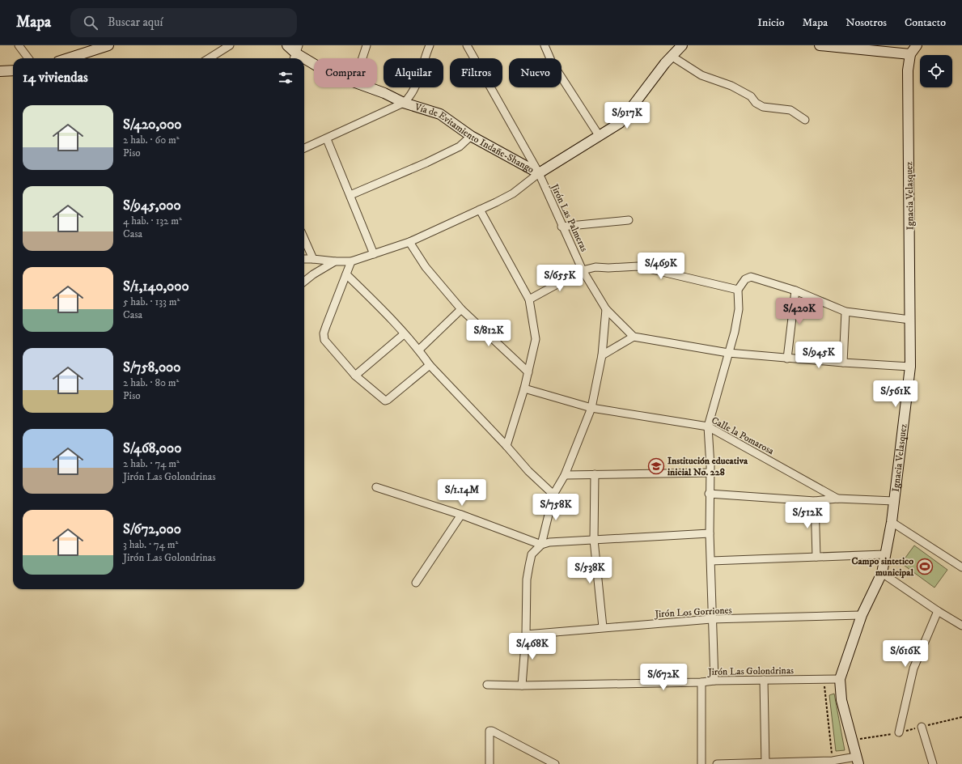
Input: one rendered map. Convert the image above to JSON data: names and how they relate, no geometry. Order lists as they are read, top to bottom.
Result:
{
  "streets": {
    "main road": ["Vía de Evitamiento Indañe-Shango", "Ignacia Velasquez"],
    "street": [
      "Jirón Las Palmeras",
      "Calle la Pomarosa",
      "Jirón Los Gorriones",
      "Jirón Las Golondrinas"
    ]
  },
  "crossings": [
    ["Vía de Evitamiento Indañe-Shango", "Jirón Las Palmeras"],
    ["Ignacia Velasquez", "Jirón Los Gorriones"],
    ["Ignacia Velasquez", "Jirón Las Golondrinas"]
  ],
  "places": {
    "school or university": ["Institución educativa inicial No. 228"],
    "sports": ["Campo sintetico municipal"]
  },
  "page": {
    "header": "Mapa",
    "search": "Buscar aquí",
    "nav": [
      "Inicio",
      "Mapa",
      "Nosotros",
      "Contacto"
    ],
    "chip": [
      "Comprar",
      "Alquilar",
      "Filtros",
      "Nuevo"
    ],
    "heading": "14 viviendas",
    "list": [
      {
        "name": "S/420,000",
        "note": "2 hab. · 60 m² · Piso"
      },
      {
        "name": "S/945,000",
        "note": "4 hab. · 132 m² · Casa"
      },
      {
        "name": "S/1,140,000",
        "note": "5 hab. · 133 m² · Casa"
      },
      {
        "name": "S/758,000",
        "note": "2 hab. · 80 m² · Piso"
      },
      {
        "name": "S/468,000",
        "note": "2 hab. · 74 m² · Jirón Las Golondrinas"
      },
      {
        "name": "S/672,000",
        "note": "3 hab. · 74 m² · Jirón Las Golondrinas"
      }
    ],
    "price": [
      "S/917K",
      "S/469K",
      "S/655K",
      "S/420K",
      "S/812K",
      "S/945K",
      "S/561K",
      "S/1.14M",
      "S/758K",
      "S/512K",
      "S/538K",
      "S/468K",
      "S/616K",
      "S/672K"
    ]
  }
}
